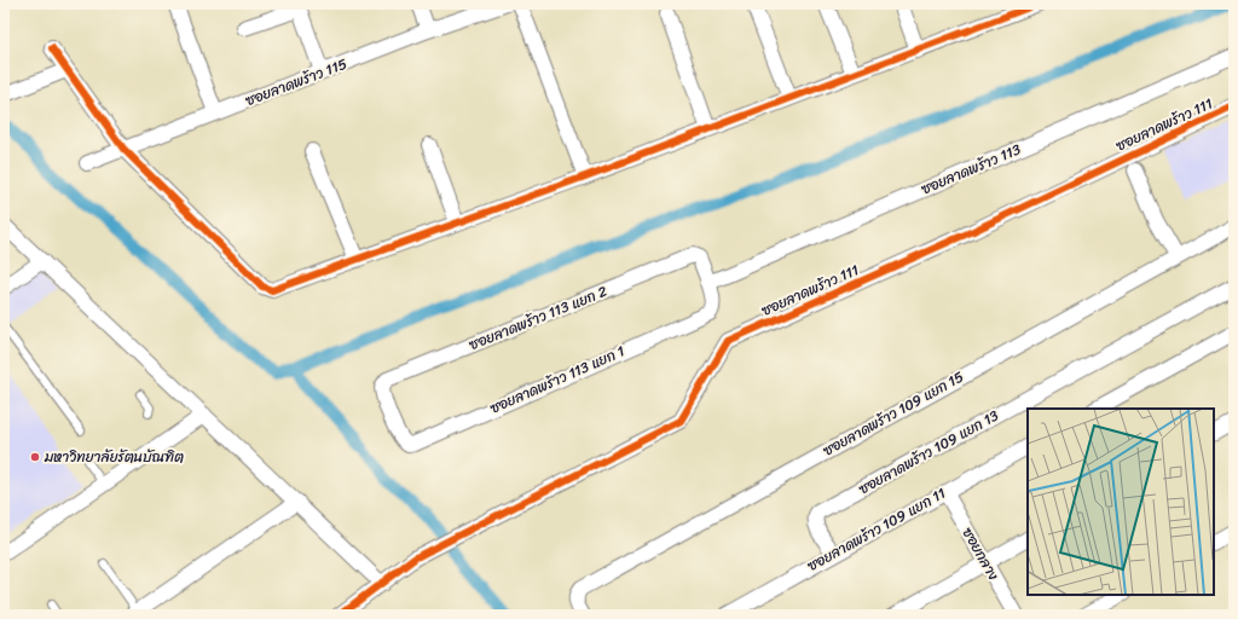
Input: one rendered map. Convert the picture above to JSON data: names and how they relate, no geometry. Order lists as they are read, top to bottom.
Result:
{
  "streets": {
    "street": [
      "ซอยลาดพร้าว 115",
      "ซอยลาดพร้าว 111",
      "ซอยลาดพร้าว 113",
      "ซอยลาดพร้าว 113 แยก 2",
      "ซอยลาดพร้าว 113 แยก 1",
      "ซอยลาดพร้าว 109 แยก 15",
      "ซอยลาดพร้าว 109 แยก 13",
      "ซอยลาดพร้าว 109 แยก 11",
      "ซอยกลาง"
    ]
  },
  "crossings": [
    ["ซอยลาดพร้าว 113", "ซอยลาดพร้าว 113 แยก 2"],
    ["ซอยลาดพร้าว 113", "ซอยลาดพร้าว 113 แยก 1"],
    ["ซอยลาดพร้าว 113 แยก 2", "ซอยลาดพร้าว 113 แยก 1"],
    ["ซอยลาดพร้าว 109 แยก 13", "ซอยลาดพร้าว 109 แยก 11"],
    ["ซอยลาดพร้าว 109 แยก 11", "ซอยกลาง"]
  ],
  "places": ["มหาวิทยาลัยรัตนบัณฑิต"]
}
